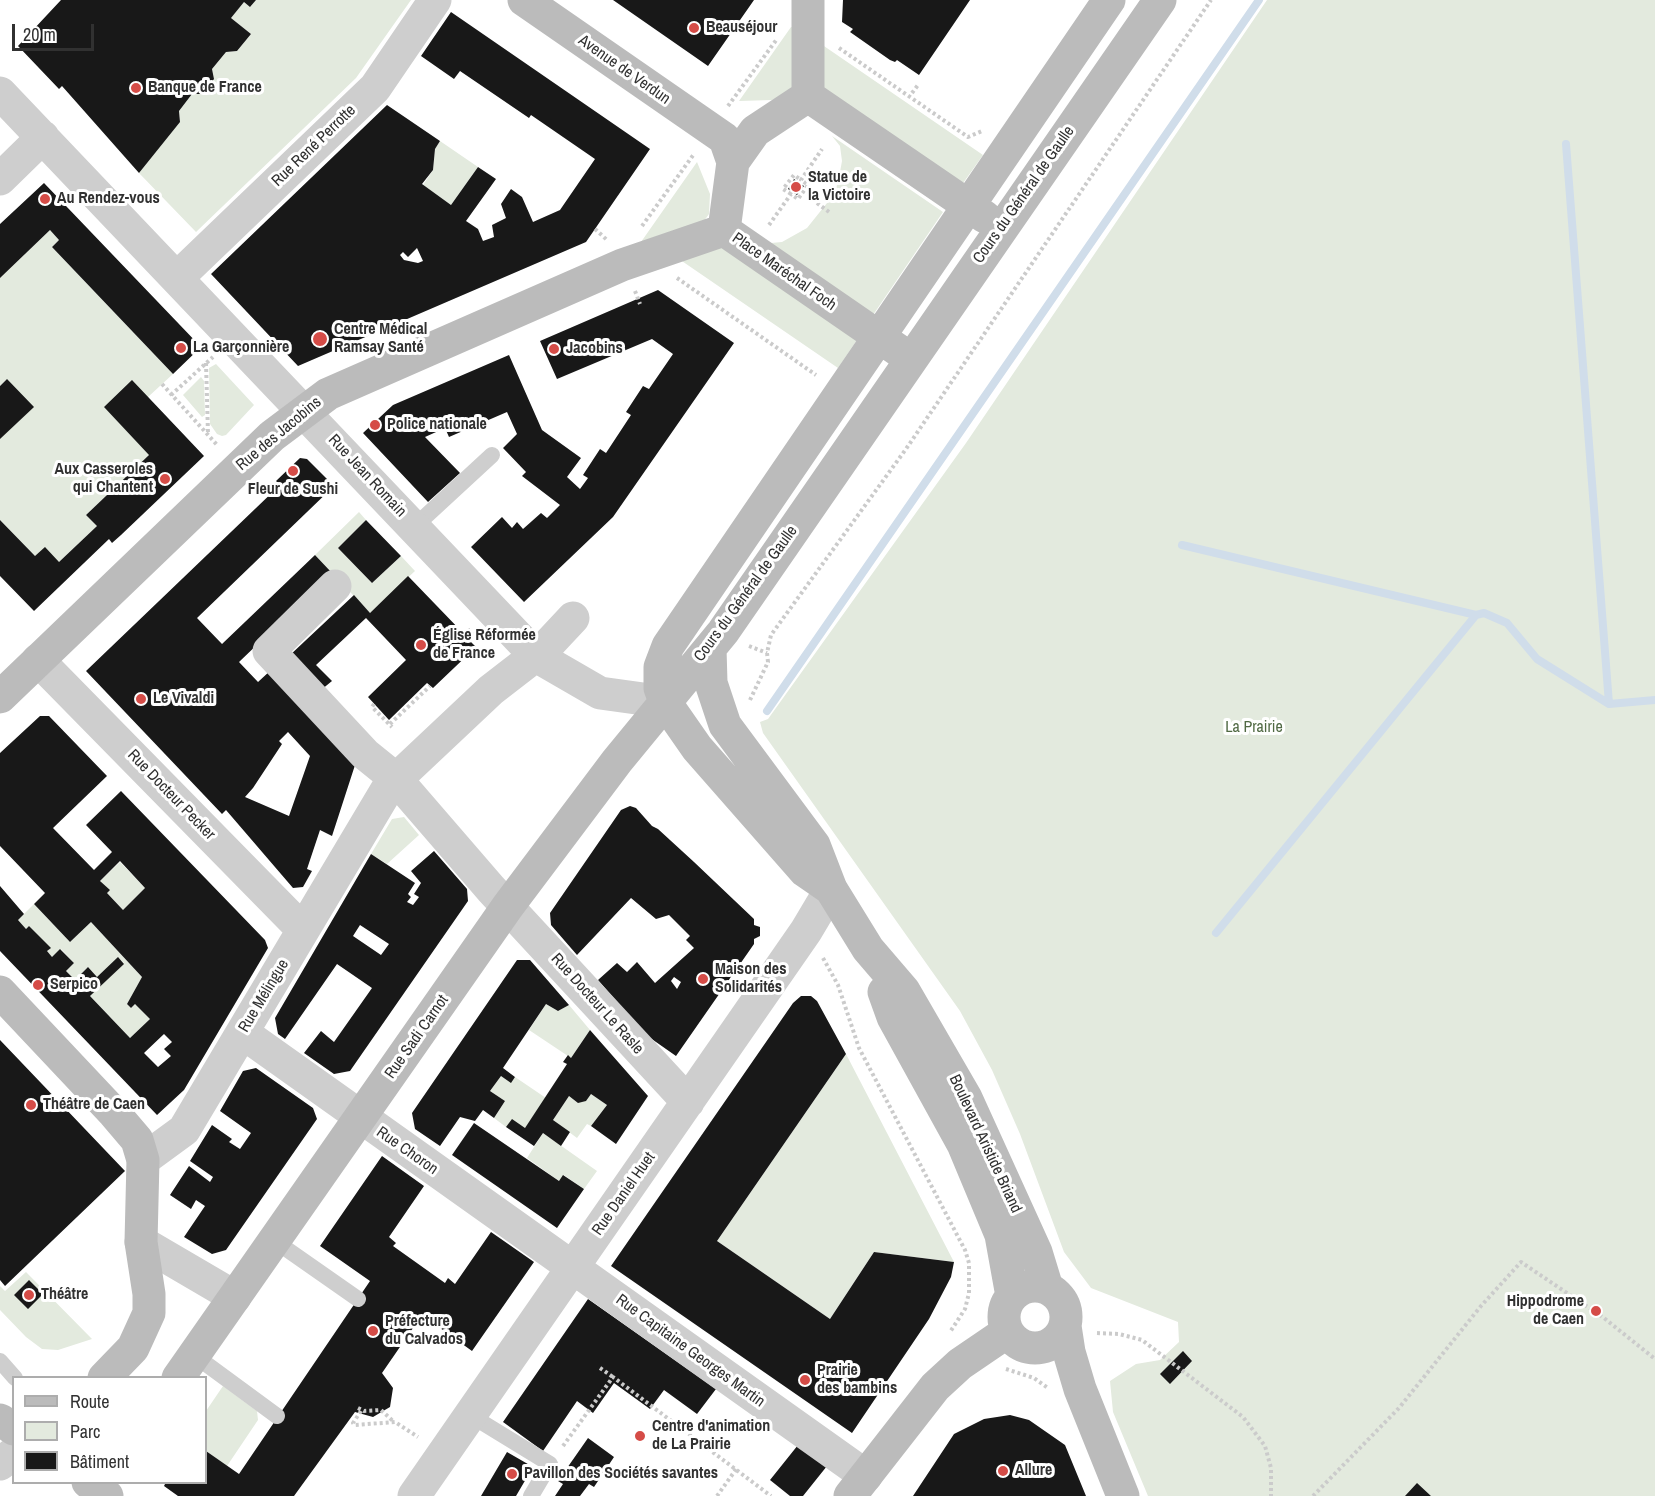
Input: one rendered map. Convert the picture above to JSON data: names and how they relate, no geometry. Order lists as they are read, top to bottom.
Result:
{
  "streets": {
    "main road": [
      "Avenue de Verdun",
      "Cours du Général de Gaulle",
      "Place Maréchal Foch",
      "Rue des Jacobins",
      "Rue Sadi Carnot",
      "Boulevard Aristide Briand"
    ],
    "street": [
      "Rue René Perrotte",
      "Rue Jean Romain",
      "Rue Docteur Pecker",
      "Rue Mélingue",
      "Rue Docteur Le Rasle",
      "Rue Choron",
      "Rue Daniel Huet",
      "Rue Capitaine Georges Martin"
    ]
  },
  "crossings": [
    ["Avenue de Verdun", "Place Maréchal Foch"],
    ["Rue René Perrotte", "Rue Jean Romain"],
    ["Cours du Général de Gaulle", "Place Maréchal Foch"],
    ["Cours du Général de Gaulle", "Rue Jean Romain"],
    ["Cours du Général de Gaulle", "Rue Sadi Carnot"],
    ["Cours du Général de Gaulle", "Boulevard Aristide Briand"],
    ["Place Maréchal Foch", "Rue des Jacobins"],
    ["Rue des Jacobins", "Rue Jean Romain"],
    ["Rue des Jacobins", "Rue Docteur Pecker"],
    ["Rue Jean Romain", "Rue Mélingue"],
    ["Rue Jean Romain", "Rue Sadi Carnot"],
    ["Rue Jean Romain", "Boulevard Aristide Briand"],
    ["Rue Docteur Pecker", "Rue Mélingue"],
    ["Rue Mélingue", "Rue Docteur Le Rasle"],
    ["Rue Mélingue", "Rue Choron"],
    ["Rue Docteur Le Rasle", "Rue Sadi Carnot"],
    ["Rue Docteur Le Rasle", "Rue Daniel Huet"],
    ["Rue Sadi Carnot", "Boulevard Aristide Briand"],
    ["Rue Sadi Carnot", "Rue Choron"],
    ["Boulevard Aristide Briand", "Rue Daniel Huet"],
    ["Rue Choron", "Rue Daniel Huet"],
    ["Rue Choron", "Rue Capitaine Georges Martin"],
    ["Rue Daniel Huet", "Rue Capitaine Georges Martin"]
  ],
  "parks": ["La Prairie"],
  "places": [
    "Beauséjour",
    "Banque de France",
    "Statue de la Victoire",
    "Au Rendez-vous",
    "Centre Médical Ramsay Santé",
    "La Garçonnière",
    "Jacobins",
    "Police nationale",
    "Fleur de Sushi",
    "Aux Casseroles qui Chantent",
    "Église Réformée de France",
    "Le Vivaldi",
    "Maison des Solidarités",
    "Serpico",
    "Théâtre de Caen",
    "Théâtre",
    "Hippodrome de Caen",
    "Préfecture du Calvados",
    "Prairie des bambins",
    "Centre d'animation de La Prairie",
    "Allure",
    "Pavillon des Sociétés savantes"
  ],
  "legend": ["Route", "Parc", "Bâtiment"],
  "scale_bar": "20 m"
}
